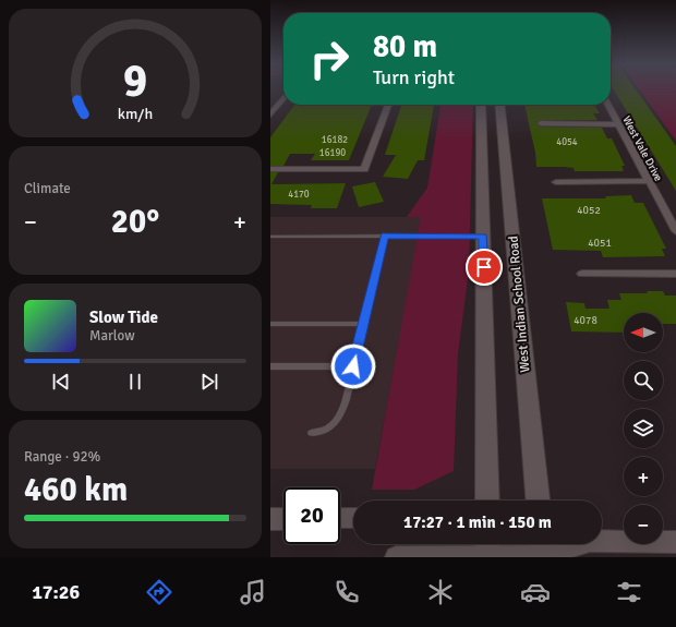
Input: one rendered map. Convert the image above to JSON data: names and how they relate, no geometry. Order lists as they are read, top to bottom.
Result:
{
  "streets": {
    "main road": ["West Indian School Road"],
    "street": ["West Vale Drive"]
  },
  "house_numbers": [
    "16182",
    "4054",
    "16190",
    "4170",
    "4052",
    "4051",
    "4078"
  ],
  "north": "left",
  "page": {
    "turn": ["80 m", "Turn right"],
    "tile": [
      "Climate",
      ["Range · 92%", "460 km"]
    ],
    "heat": ["−", "20°", "+"],
    "song": ["Slow Tide", "Marlow"],
    "map_buttons": ["+", "−"],
    "limit": "20",
    "trip": "17:27 · 1 min · 150 m",
    "tabs": "17:26",
    "gauge": ["9", "km/h"]
  }
}
